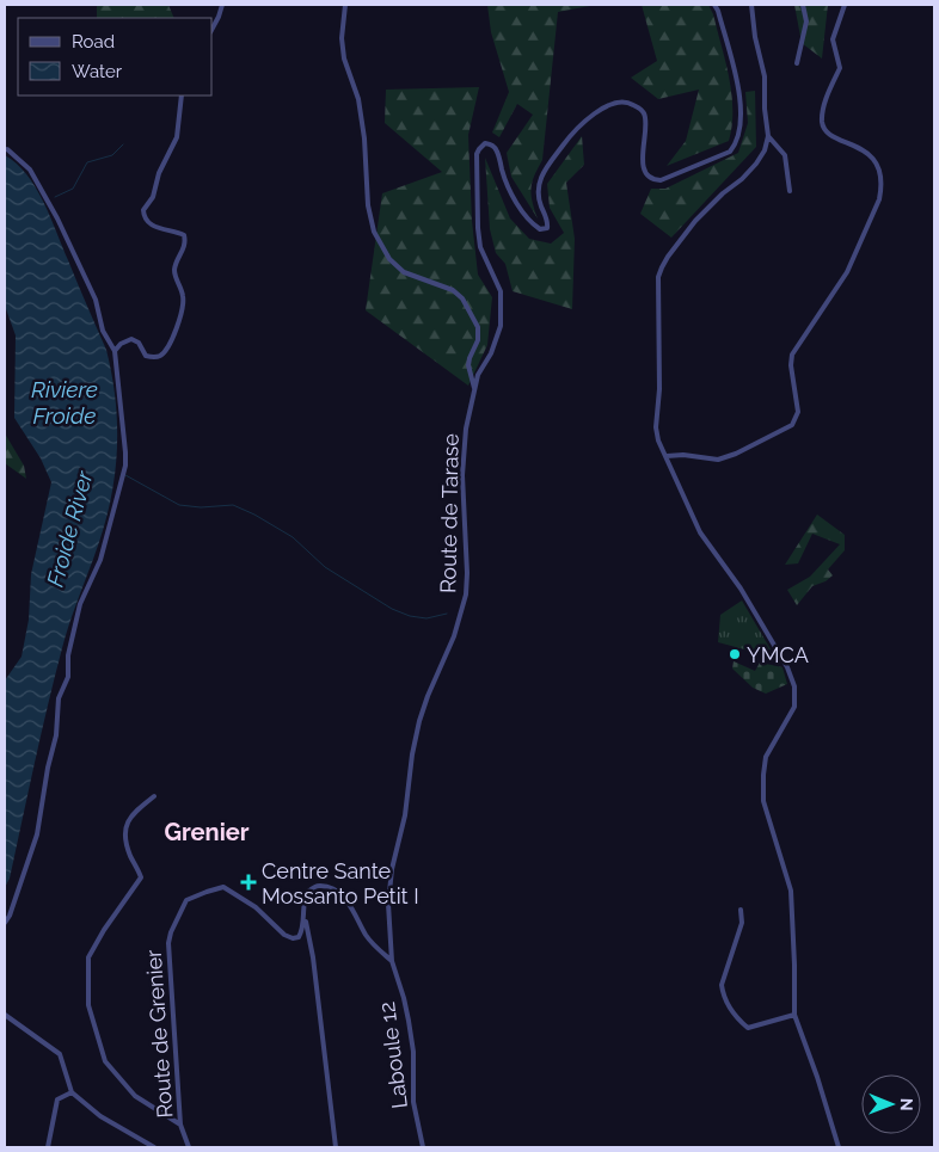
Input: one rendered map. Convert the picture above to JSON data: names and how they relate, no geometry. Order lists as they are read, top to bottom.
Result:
{
  "streets": {
    "street": ["Route de Tarase", "Route de Grenier", "Laboule 12"]
  },
  "crossings": [
    ["Route de Tarase", "Route de Grenier"],
    ["Route de Tarase", "Laboule 12"],
    ["Route de Grenier", "Laboule 12"]
  ],
  "districts": ["Grenier"],
  "water": ["Riviere Froide", "Froide River"],
  "places": {
    "other": ["YMCA"],
    "health": ["Centre Sante Mossanto Petit I"]
  },
  "legend": ["Road", "Water"],
  "north": "right"
}
